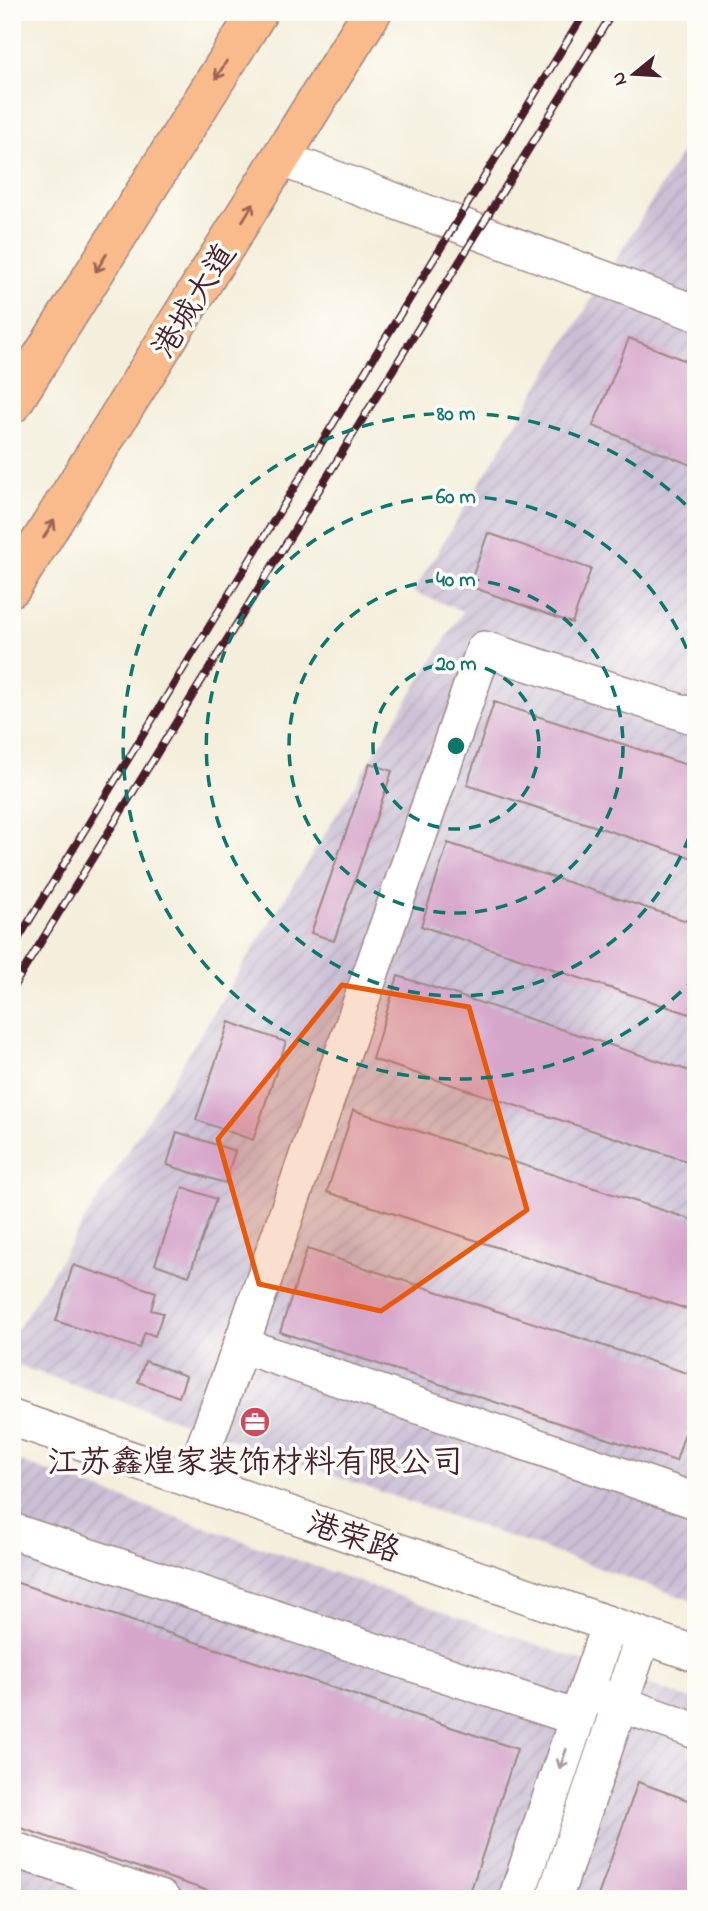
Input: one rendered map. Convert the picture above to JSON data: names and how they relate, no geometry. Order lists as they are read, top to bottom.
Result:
{
  "streets": {
    "main road": ["港城大道"],
    "street": ["港荣路"]
  },
  "places": {
    "office": ["江苏鑫煌家装饰材料有限公司"]
  },
  "north": "left",
  "rings": [
    "80 m",
    "60 m",
    "40 m",
    "20 m"
  ]
}
